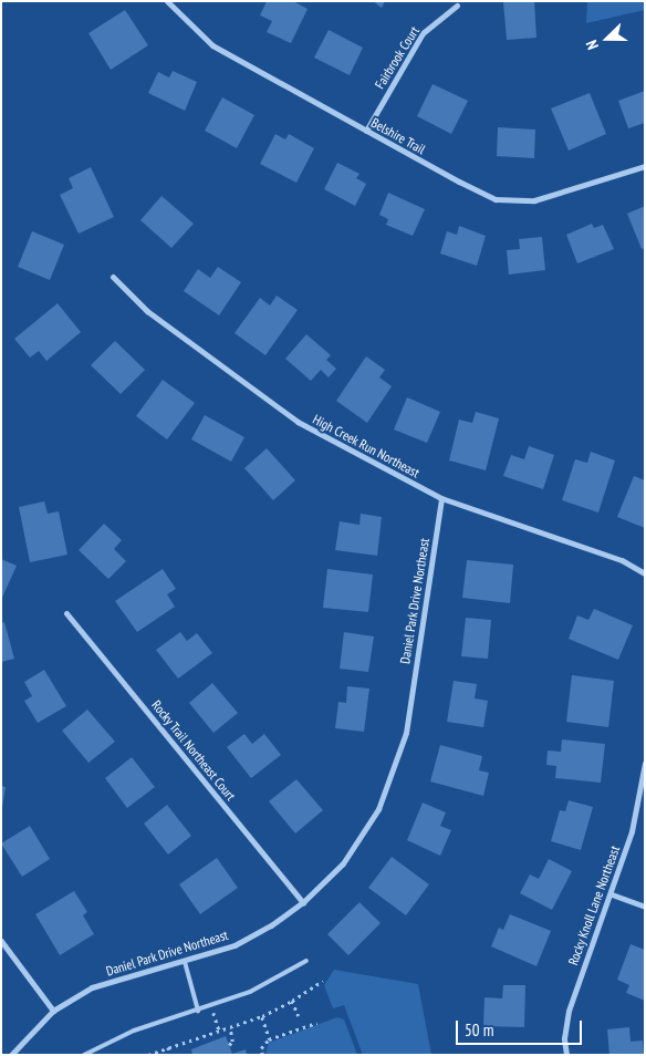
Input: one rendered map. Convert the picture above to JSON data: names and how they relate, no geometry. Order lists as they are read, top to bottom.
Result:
{
  "streets": {
    "street": [
      "Fairbrook Court",
      "Belshire Trail",
      "High Creek Run Northeast",
      "Daniel Park Drive Northeast",
      "Rocky Trail Northeast Court",
      "Rocky Knoll Lane Northeast"
    ]
  },
  "crossings": [
    ["Fairbrook Court", "Belshire Trail"],
    ["High Creek Run Northeast", "Daniel Park Drive Northeast"],
    ["Daniel Park Drive Northeast", "Rocky Trail Northeast Court"]
  ],
  "scale_bar": "50 m",
  "north": "left"
}
